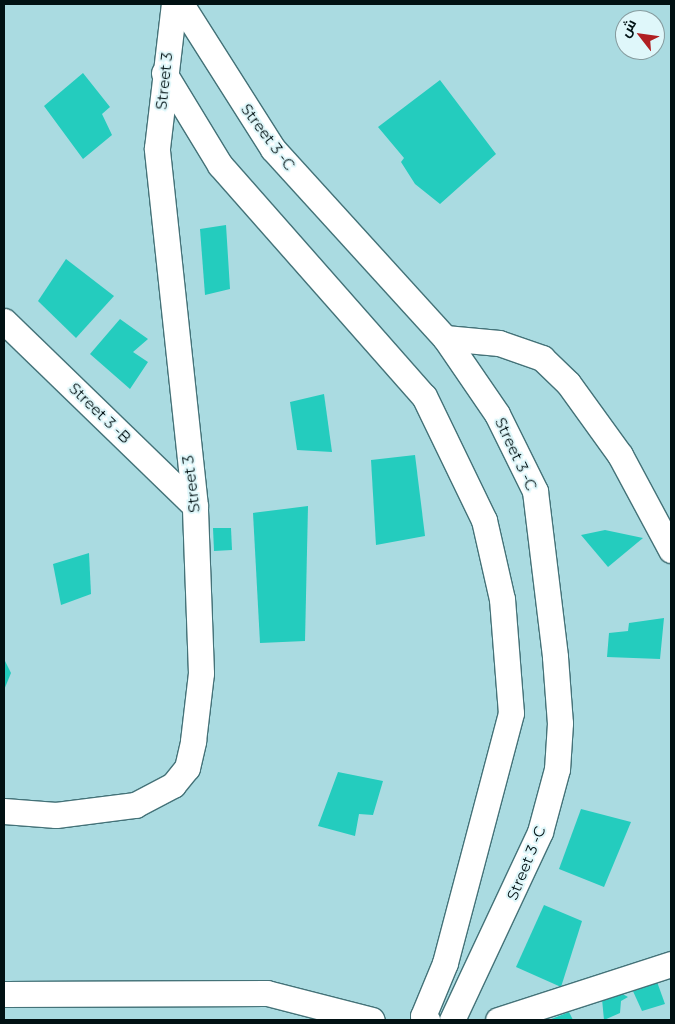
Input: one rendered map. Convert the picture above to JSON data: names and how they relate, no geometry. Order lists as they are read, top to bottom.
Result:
{
  "streets": {
    "street": ["Street 3", "Street 3 -C", "Street 3 -B"]
  },
  "crossings": [
    ["Street 3", "Street 3 -B"]
  ],
  "north": "top left"
}
